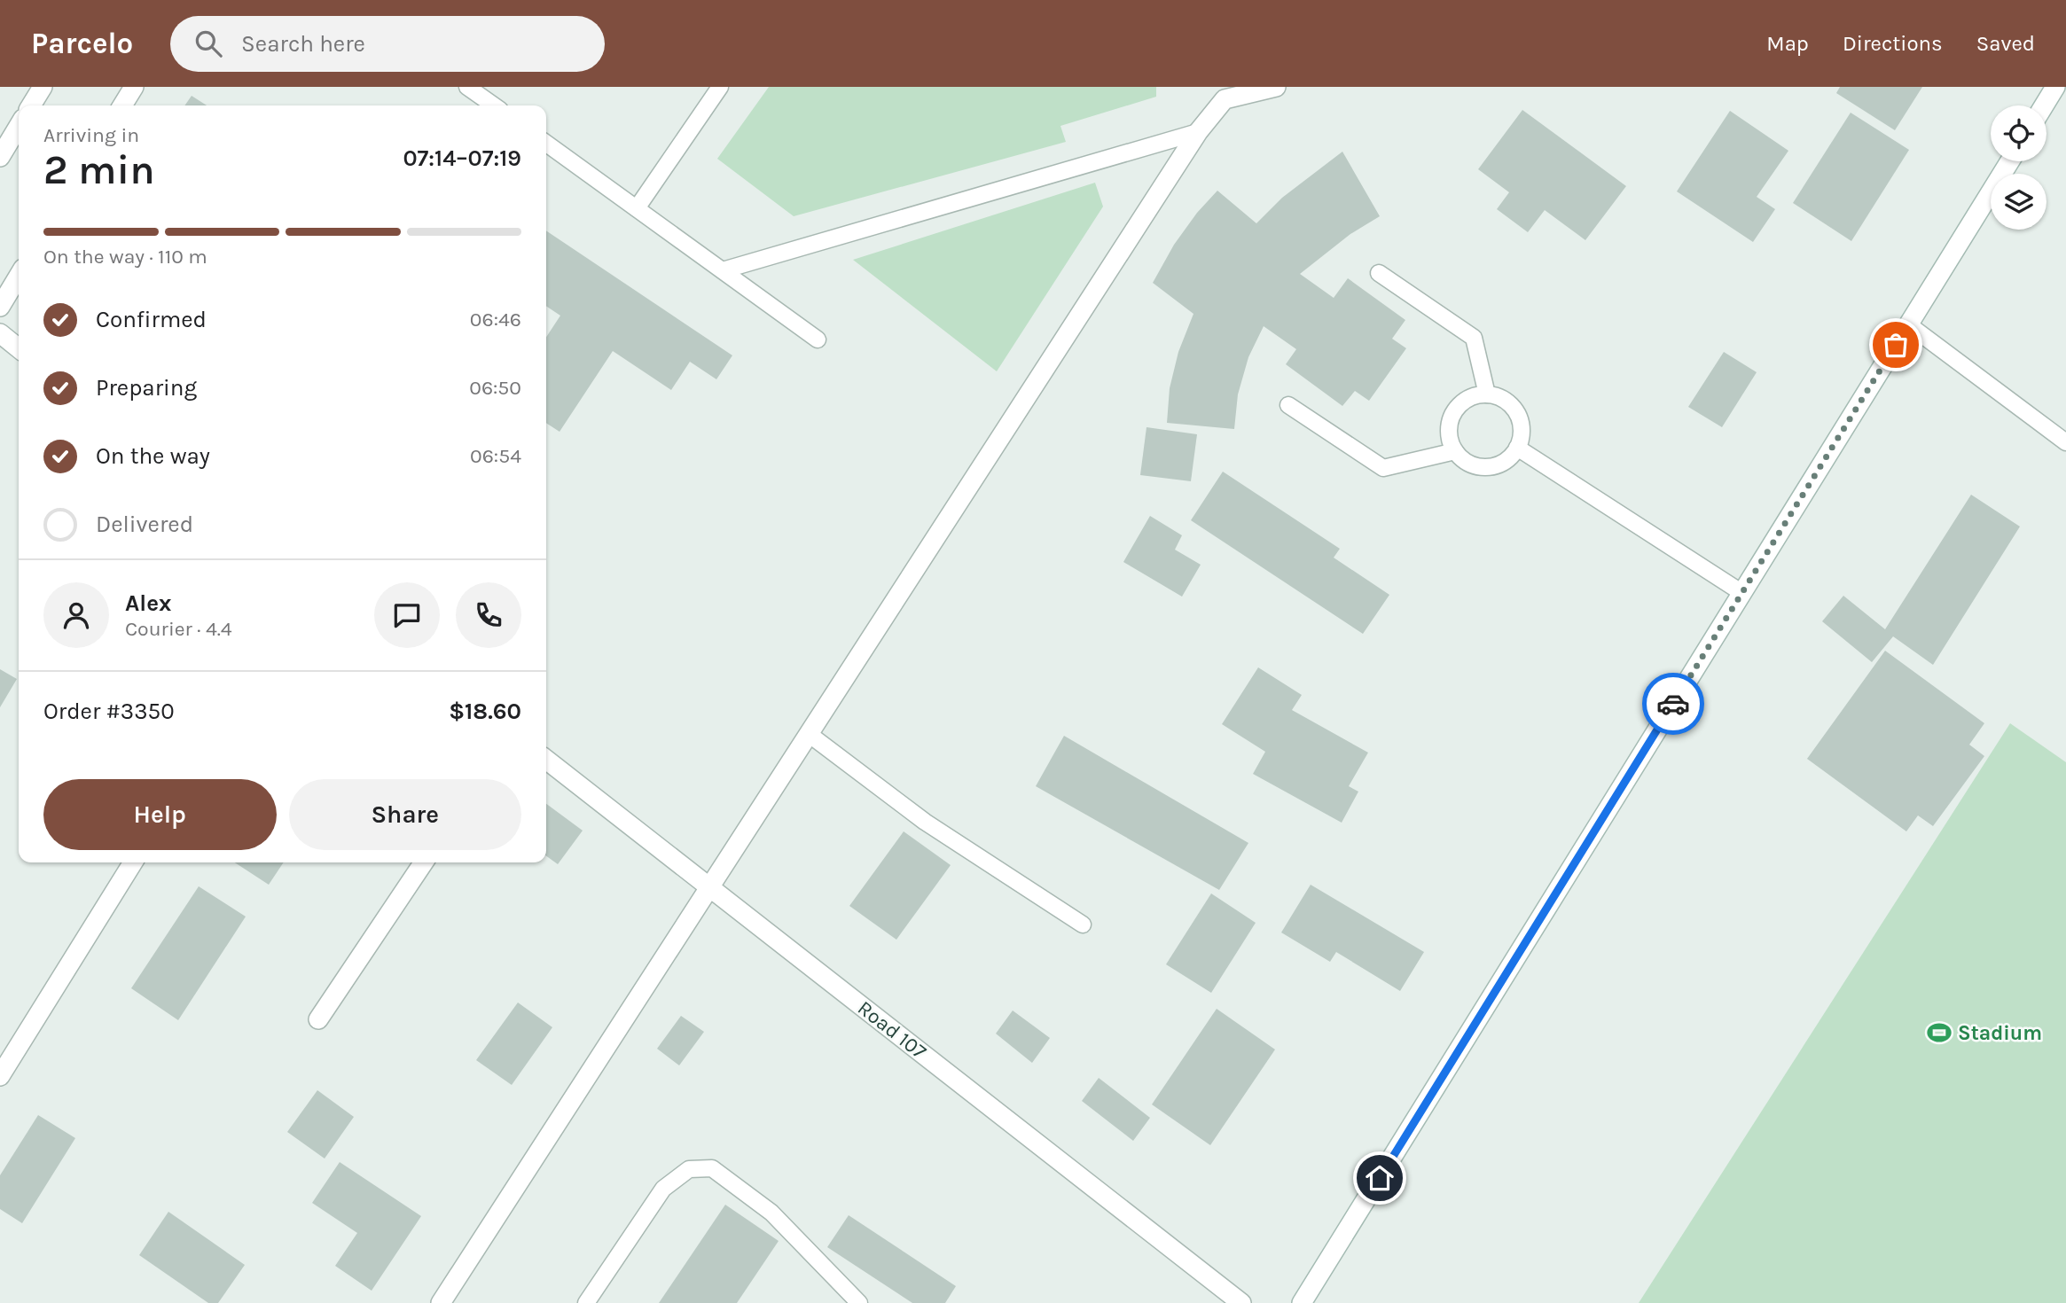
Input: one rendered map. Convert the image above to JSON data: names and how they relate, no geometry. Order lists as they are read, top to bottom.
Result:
{
  "streets": {
    "street": ["Road 107"]
  },
  "places": {
    "sports": ["Stadium"]
  },
  "page": {
    "header": "Parcelo",
    "search": "Search here",
    "nav": ["Map", "Directions", "Saved"],
    "heading": ["2 min", "Arriving in", "07:14–07:19"],
    "panel": [
      "Alex",
      "Courier · 4.4",
      "Order #3350",
      "$18.60"
    ],
    "bar": "On the way · 110 m",
    "list": [
      ["Confirmed", "06:46"],
      ["Preparing", "06:50"],
      ["On the way", "06:54"],
      "Delivered"
    ],
    "buttons": ["Help", "Share"]
  }
}
